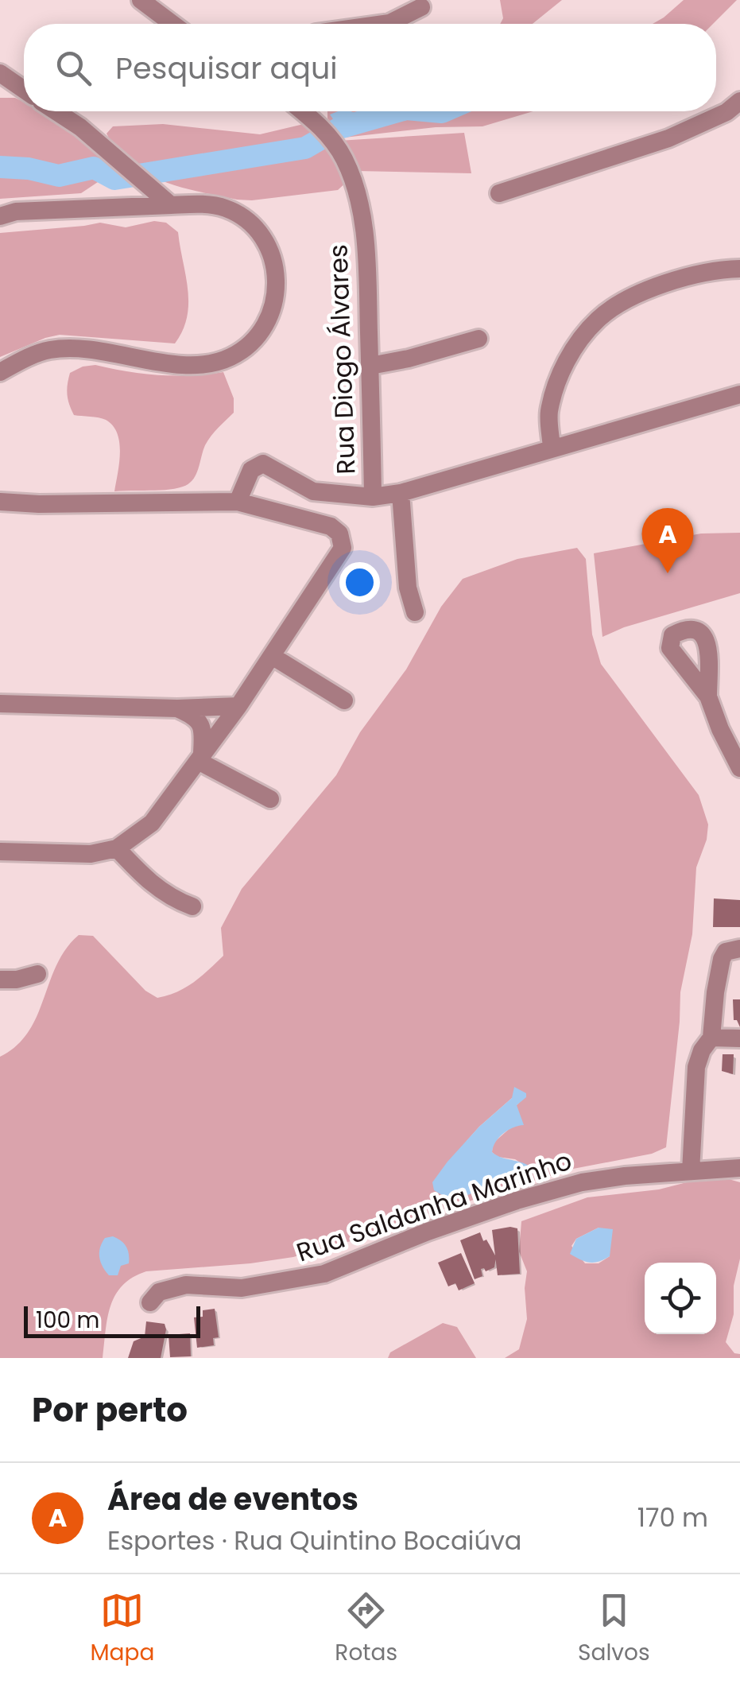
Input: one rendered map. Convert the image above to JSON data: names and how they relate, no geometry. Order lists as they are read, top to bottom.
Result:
{
  "streets": {
    "street": ["Rua Diogo Álvares", "Rua Saldanha Marinho"]
  },
  "scale_bar": "100 m",
  "page": {
    "search": "Pesquisar aqui",
    "pins": "A",
    "scale": "100 m",
    "heading": "Por perto",
    "list": [
      {
        "mark": "A",
        "name": "Área de eventos",
        "note": "Esportes · Rua Quintino Bocaiúva",
        "value": "170 m"
      }
    ],
    "nav": ["Mapa", "Rotas", "Salvos"]
  }
}
